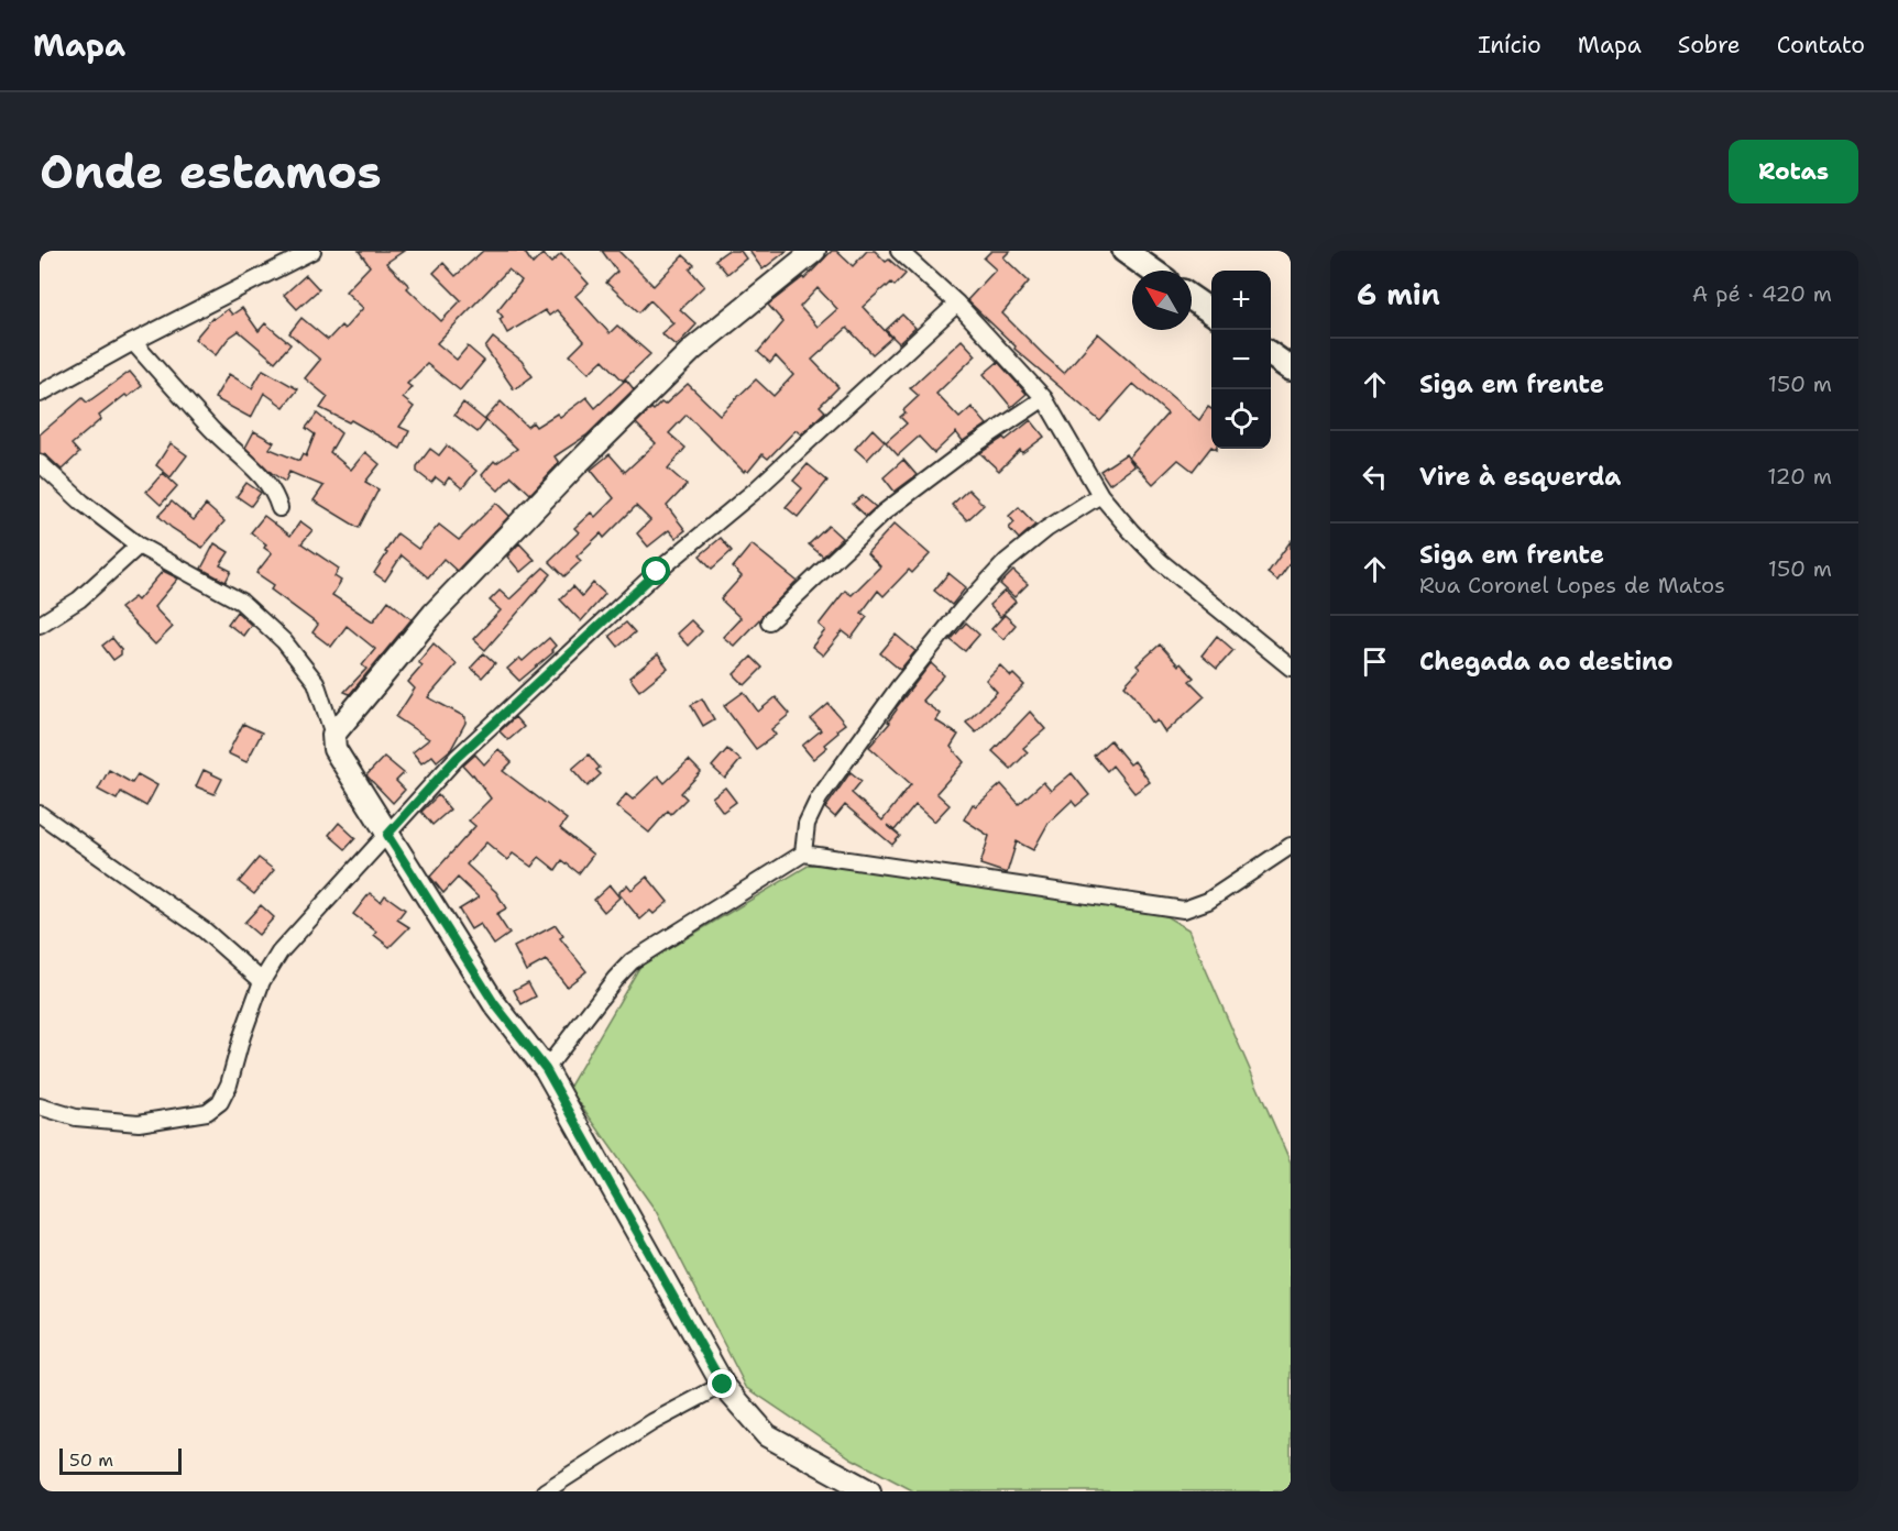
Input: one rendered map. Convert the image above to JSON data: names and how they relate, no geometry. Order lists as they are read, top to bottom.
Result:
{
  "scale_bar": "50 m",
  "north": "top left",
  "page": {
    "header": "Mapa",
    "nav": [
      "Início",
      "Mapa",
      "Sobre",
      "Contato"
    ],
    "buttons": "Rotas",
    "title": "Onde estamos",
    "heading": ["6 min", "A pé · 420 m"],
    "map_buttons": ["+", "−"],
    "list": [
      ["Siga em frente", "150 m"],
      ["Vire à esquerda", "120 m"],
      ["Siga em frente", "Rua Coronel Lopes de Matos", "150 m"],
      "Chegada ao destino"
    ],
    "scale": "50 m"
  }
}
